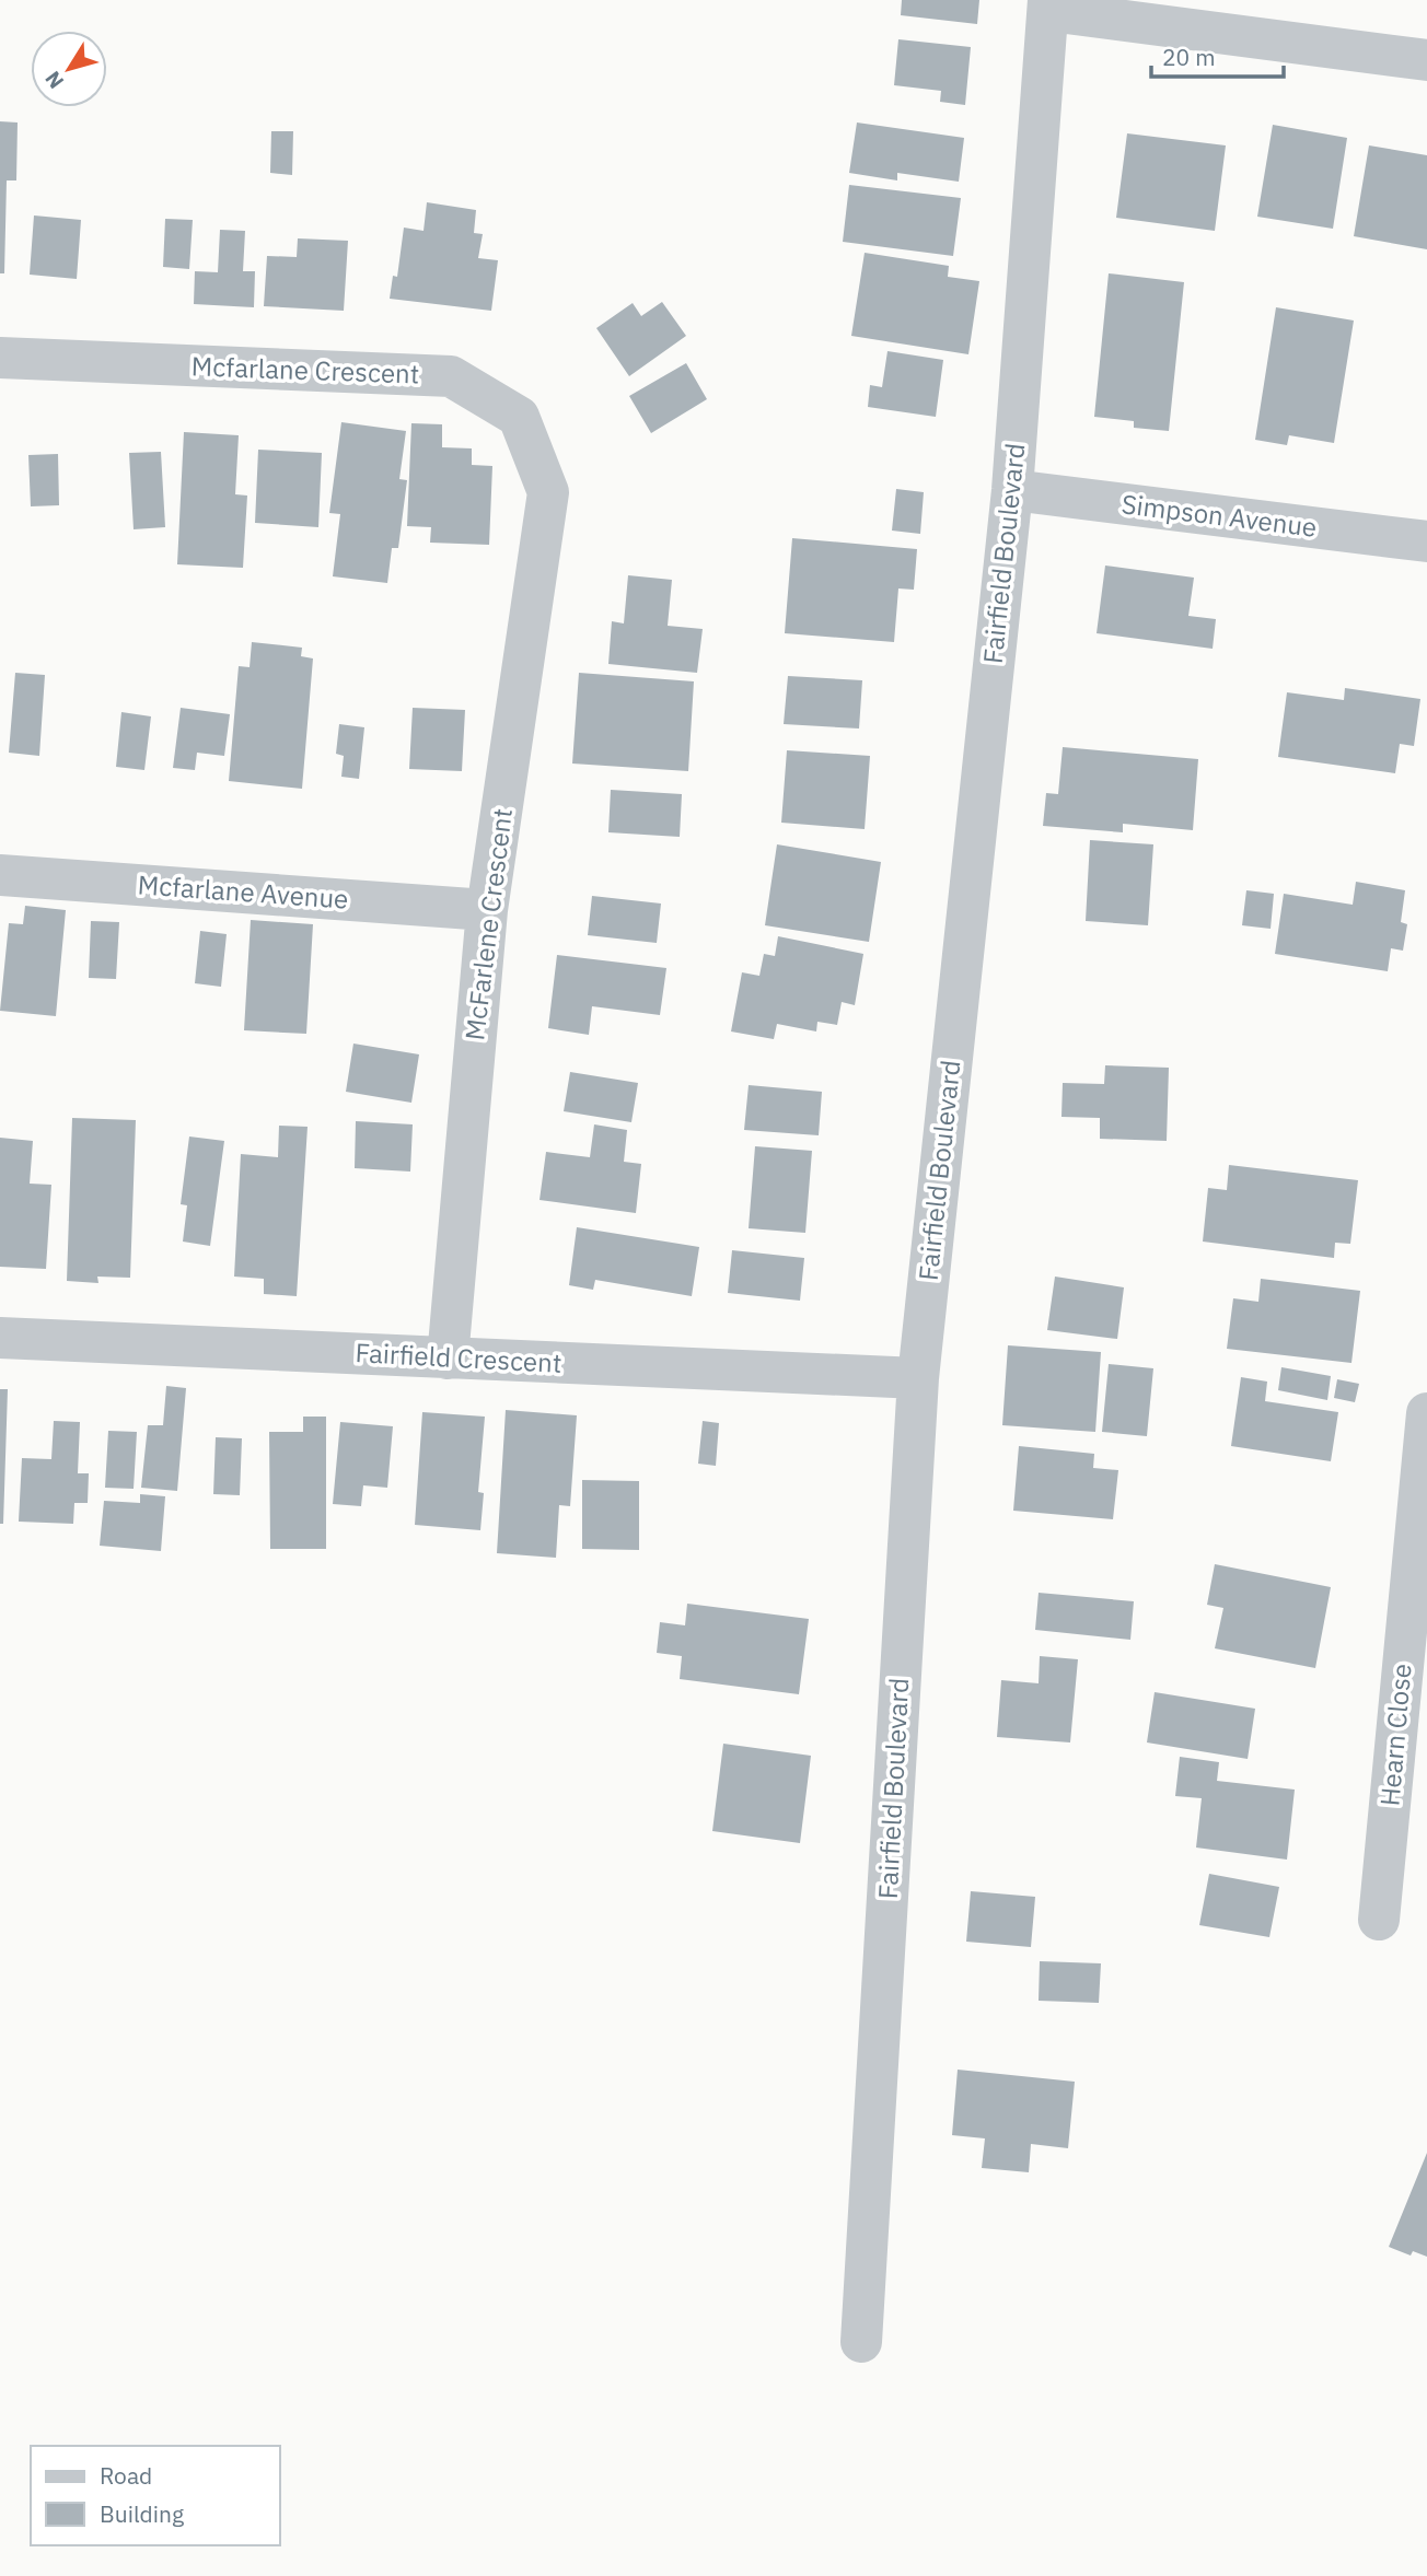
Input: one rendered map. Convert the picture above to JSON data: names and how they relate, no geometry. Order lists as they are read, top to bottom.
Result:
{
  "streets": {
    "street": [
      "Mcfarlane Crescent",
      "Simpson Avenue",
      "Fairfield Boulevard",
      "Mcfarlane Avenue",
      "McFarlene Crescent",
      "Fairfield Crescent",
      "Hearn Close"
    ]
  },
  "crossings": [
    ["Mcfarlane Crescent", "McFarlene Crescent"],
    ["Simpson Avenue", "Fairfield Boulevard"],
    ["Fairfield Boulevard", "Fairfield Crescent"],
    ["Mcfarlane Avenue", "McFarlene Crescent"],
    ["McFarlene Crescent", "Fairfield Crescent"]
  ],
  "legend": ["Road", "Building"],
  "scale_bar": "20 m",
  "north": "bottom left"
}
